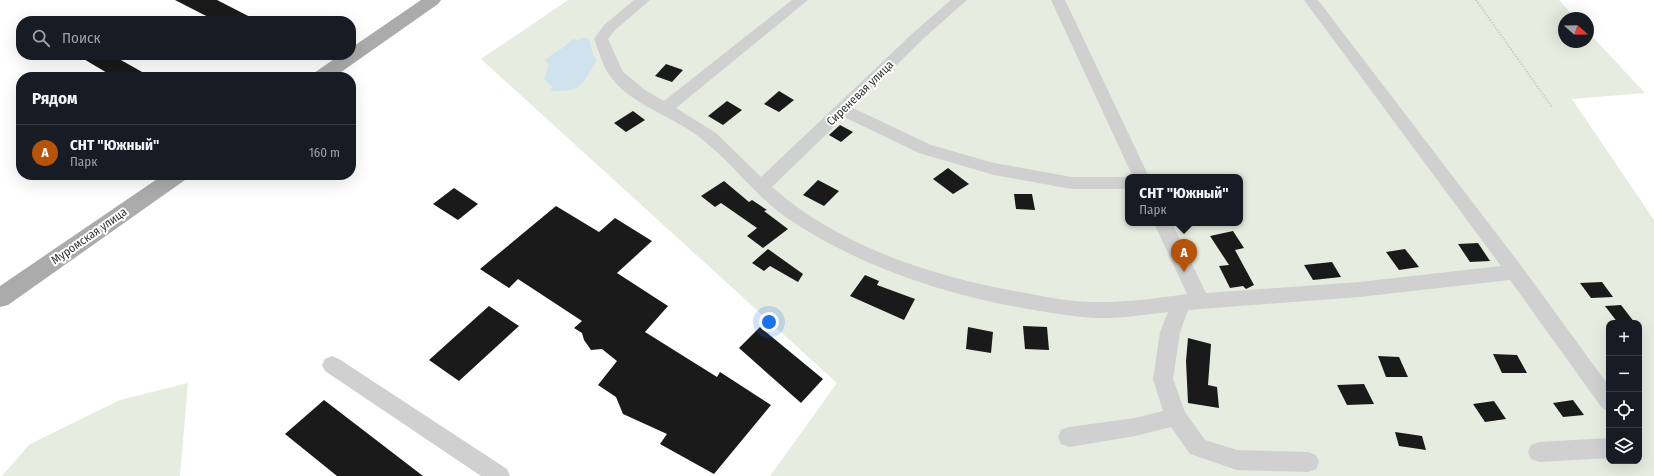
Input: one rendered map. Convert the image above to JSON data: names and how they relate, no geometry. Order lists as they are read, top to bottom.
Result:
{
  "streets": {
    "main road": ["Муромская улица"],
    "street": ["Сиреневая улица"]
  },
  "north": "right",
  "page": {
    "search": "Поиск",
    "heading": "Рядом",
    "list": [
      {
        "mark": "A",
        "name": "СНТ \"Южный\"",
        "note": "Парк",
        "value": "160 m"
      }
    ],
    "popup": ["СНТ \"Южный\"", "Парк"],
    "pins": "A",
    "map_buttons": ["+", "−"]
  }
}
